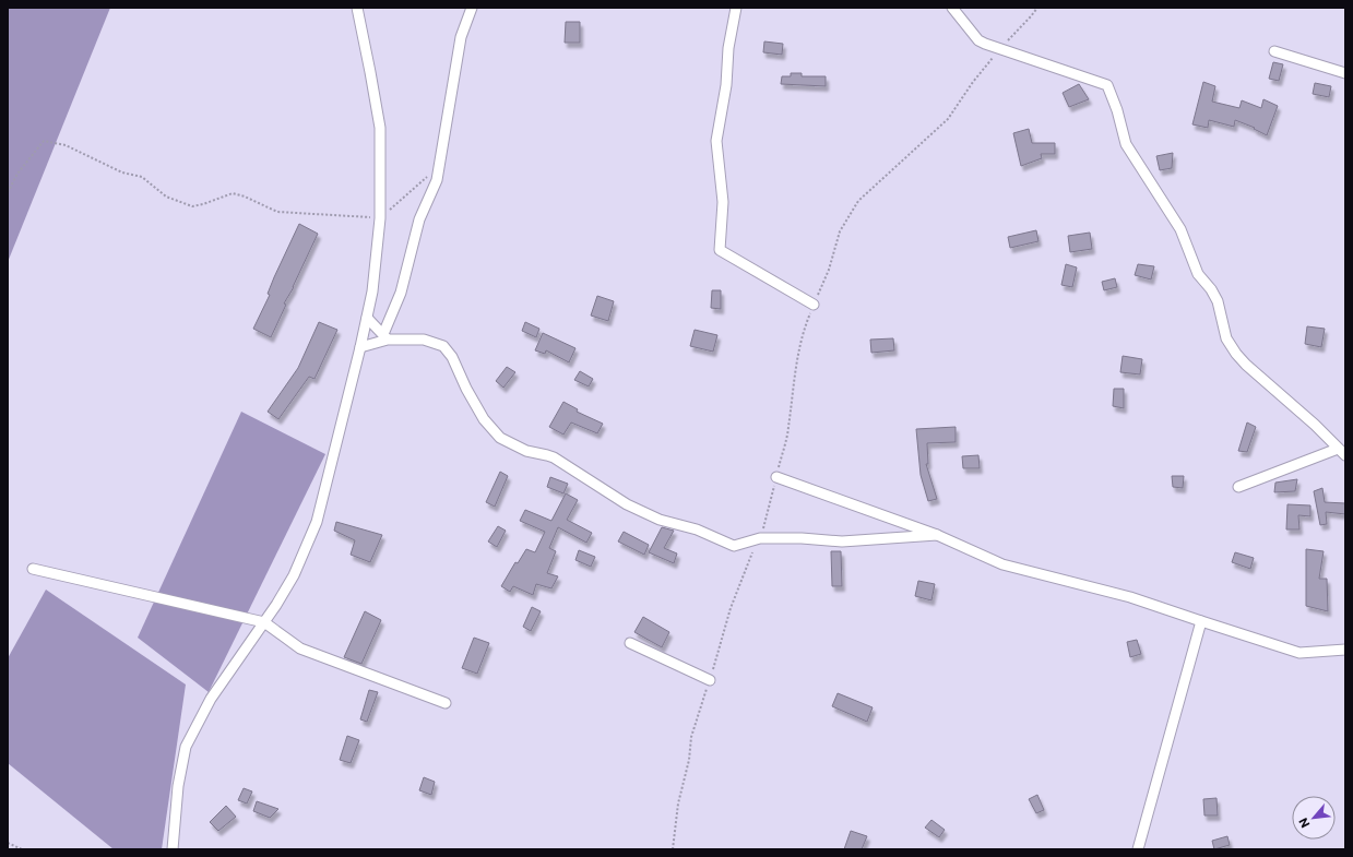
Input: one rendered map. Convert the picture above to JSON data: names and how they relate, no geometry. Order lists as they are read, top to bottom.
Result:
{
  "north": "bottom left"
}
